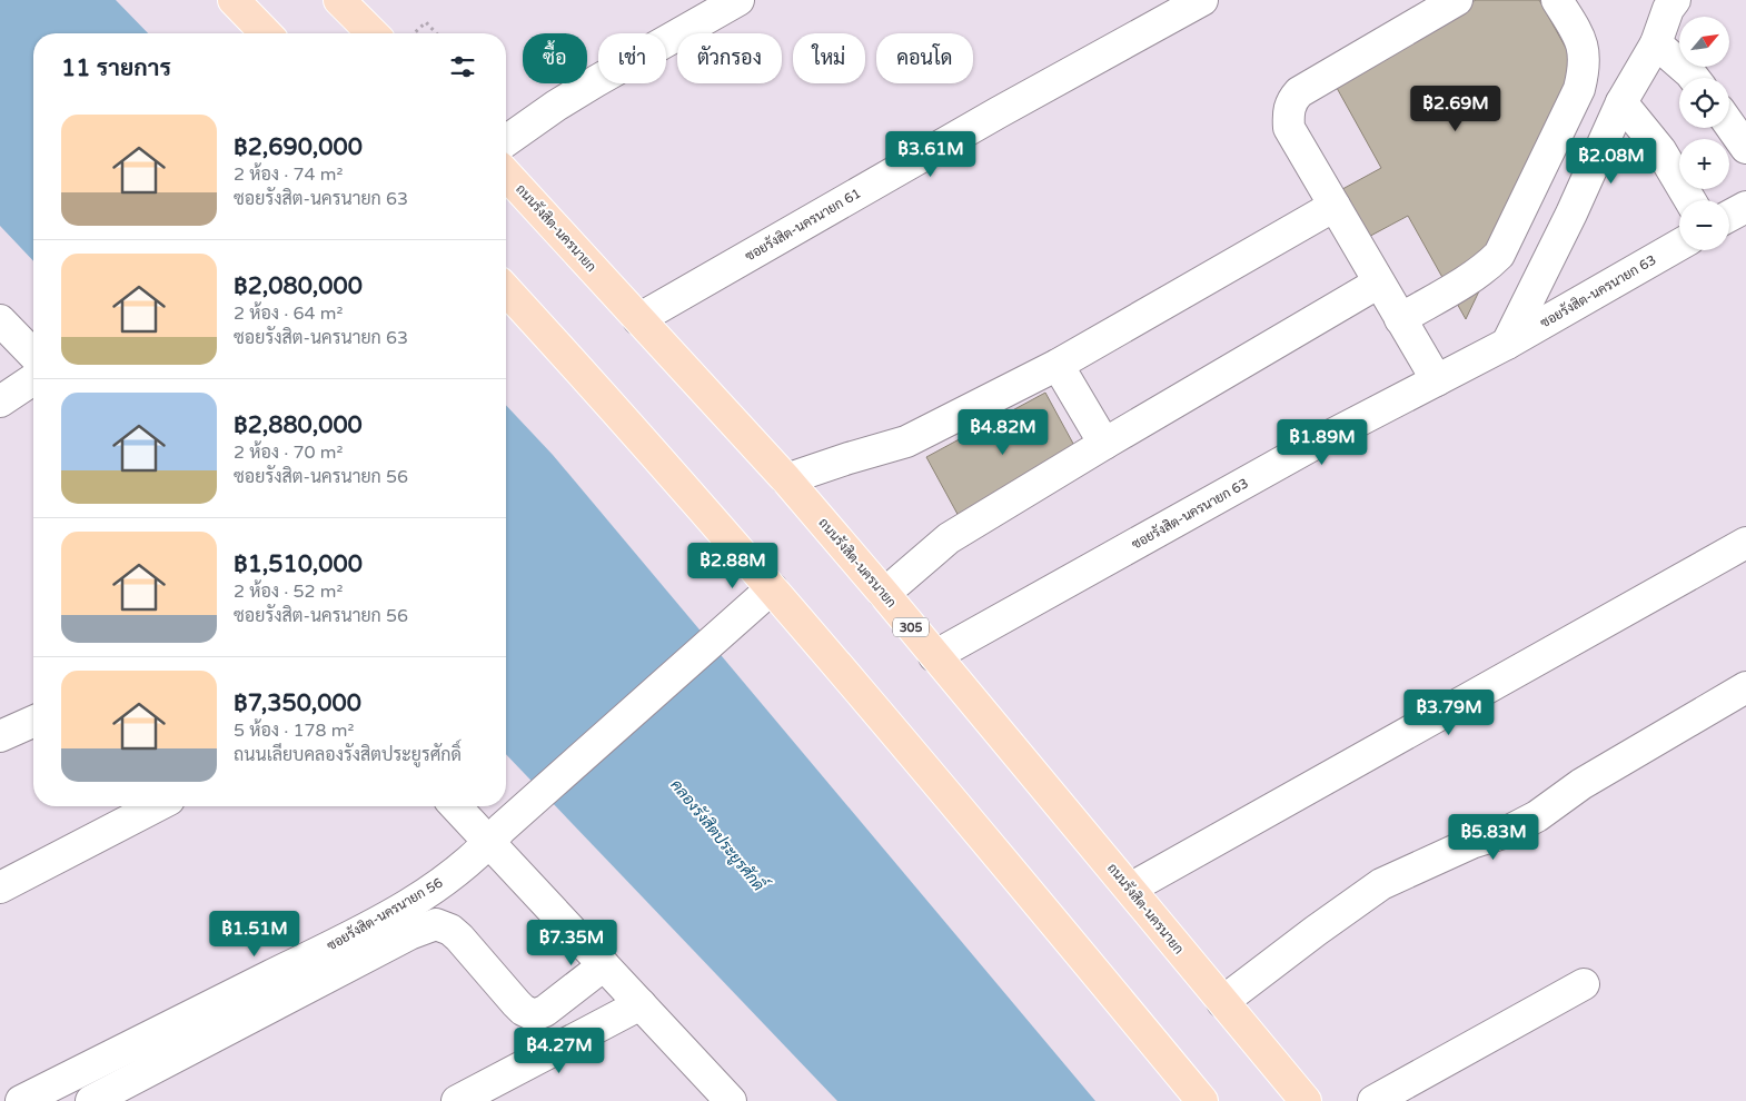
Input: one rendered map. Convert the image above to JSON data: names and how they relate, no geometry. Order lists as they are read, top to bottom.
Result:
{
  "streets": {
    "main road": ["ถนนรังสิต-นครนายก", "305"],
    "street": ["ซอยรังสิต-นครนายก 61", "ซอยรังสิต-นครนายก 63", "ซอยรังสิต-นครนายก 56"]
  },
  "crossings": [
    ["ซอยรังสิต-นครนายก 61", "ถนนรังสิต-นครนายก"],
    ["ถนนรังสิต-นครนายก", "ซอยรังสิต-นครนายก 63"]
  ],
  "water": ["คลองรังสิตประยูรศักดิ์"],
  "north": "top right",
  "page": {
    "map_buttons": ["+", "−"],
    "chip": [
      "ซื้อ",
      "เช่า",
      "ตัวกรอง",
      "ใหม่",
      "คอนโด"
    ],
    "heading": "11 รายการ",
    "price": [
      "฿2.69M",
      "฿3.61M",
      "฿2.08M",
      "฿4.82M",
      "฿1.89M",
      "฿2.88M",
      "฿3.79M",
      "฿5.83M",
      "฿1.51M",
      "฿7.35M",
      "฿4.27M"
    ],
    "list": [
      {
        "name": "฿2,690,000",
        "note": "2 ห้อง · 74 m² · ซอยรังสิต-นครนายก 63"
      },
      {
        "name": "฿2,080,000",
        "note": "2 ห้อง · 64 m² · ซอยรังสิต-นครนายก 63"
      },
      {
        "name": "฿2,880,000",
        "note": "2 ห้อง · 70 m² · ซอยรังสิต-นครนายก 56"
      },
      {
        "name": "฿1,510,000",
        "note": "2 ห้อง · 52 m² · ซอยรังสิต-นครนายก 56"
      },
      {
        "name": "฿7,350,000",
        "note": "5 ห้อง · 178 m² · ถนนเลียบคลองรังสิตประยูรศักดิ์"
      }
    ]
  }
}
